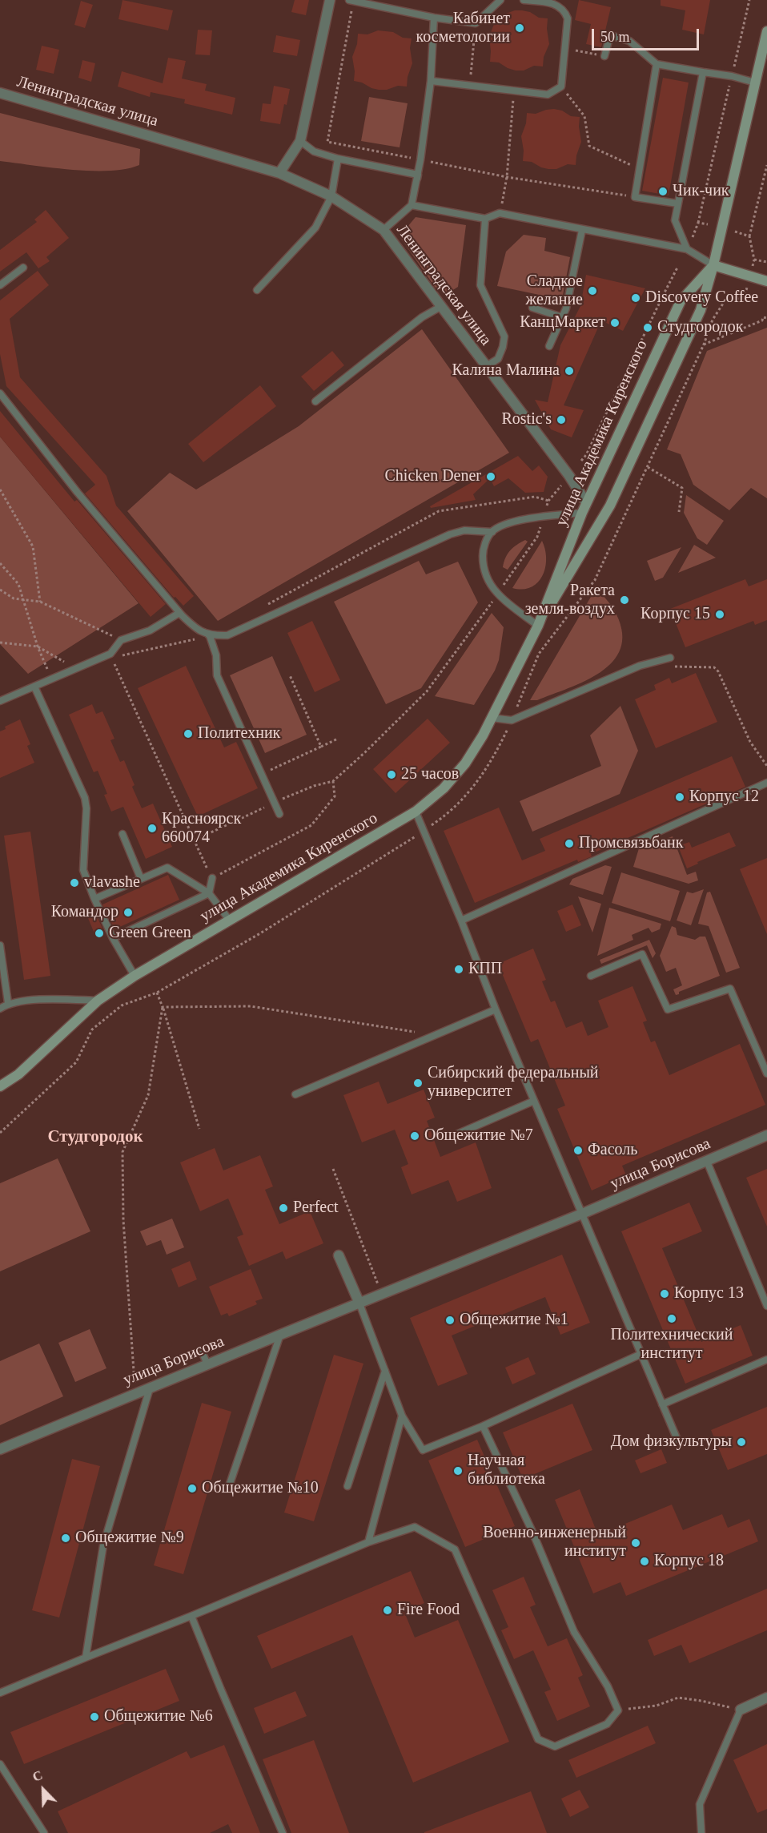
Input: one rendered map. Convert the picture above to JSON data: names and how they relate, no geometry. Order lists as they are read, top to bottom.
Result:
{
  "streets": {
    "main road": ["улица Академика Киренского"],
    "street": ["Ленинградская улица", "улица Борисова"]
  },
  "crossings": [
    ["Ленинградская улица", "улица Академика Киренского"]
  ],
  "districts": ["Студгородок"],
  "places": [
    "Кабинет косметологии",
    "Чик-чик",
    "Сладкое желание",
    "Discovery Coffee",
    "КанцМаркет",
    "Студгородок",
    "Калина Малина",
    "Rostic's",
    "Chicken Dener",
    "Ракета земля-воздух",
    "Корпус 15",
    "Политехник",
    "25 часов",
    "Корпус 12",
    "Красноярск 660074",
    "Промсвязьбанк",
    "vlavashe",
    "Командор",
    "Green Green",
    "КПП",
    "Сибирский федеральный университет",
    "Общежитие №7",
    "Фасоль",
    "Perfect",
    "Корпус 13",
    "Политехнический институт",
    "Общежитие №1",
    "Дом физкультуры",
    "Научная библиотека",
    "Общежитие №10",
    "Общежитие №9",
    "Военно-инженерный институт",
    "Корпус 18",
    "Fire Food",
    "Общежитие №6"
  ],
  "scale_bar": "50 m",
  "north": "top left"
}
